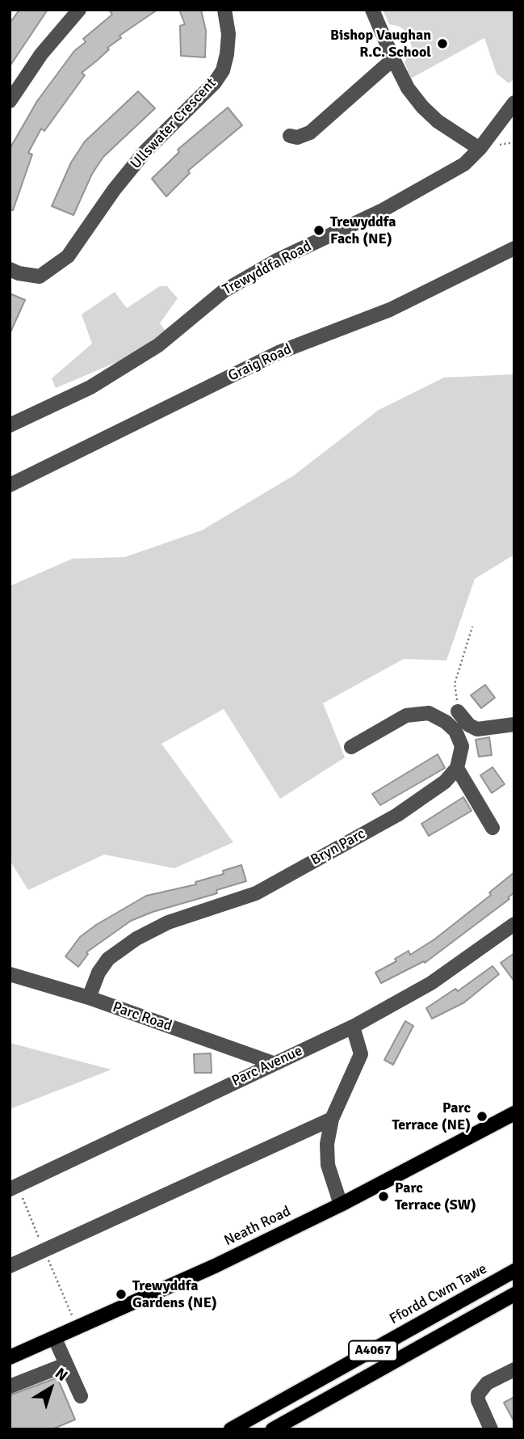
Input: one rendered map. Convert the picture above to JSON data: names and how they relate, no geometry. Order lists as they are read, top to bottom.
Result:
{
  "streets": {
    "main road": ["Neath Road", "Ffordd Cwm Tawe", "A4067"],
    "street": [
      "Ullswater Crescent",
      "Trewyddfa Road",
      "Graig Road",
      "Bryn Parc",
      "Parc Road",
      "Parc Avenue"
    ]
  },
  "crossings": [
    ["Bryn Parc", "Parc Road"],
    ["Parc Road", "Parc Avenue"]
  ],
  "places": [
    "Bishop Vaughan R.C. School",
    "Trewyddfa Fach (NE)",
    "Parc Terrace (NE)",
    "Parc Terrace (SW)",
    "Trewyddfa Gardens (NE)"
  ],
  "north": "top right"
}
